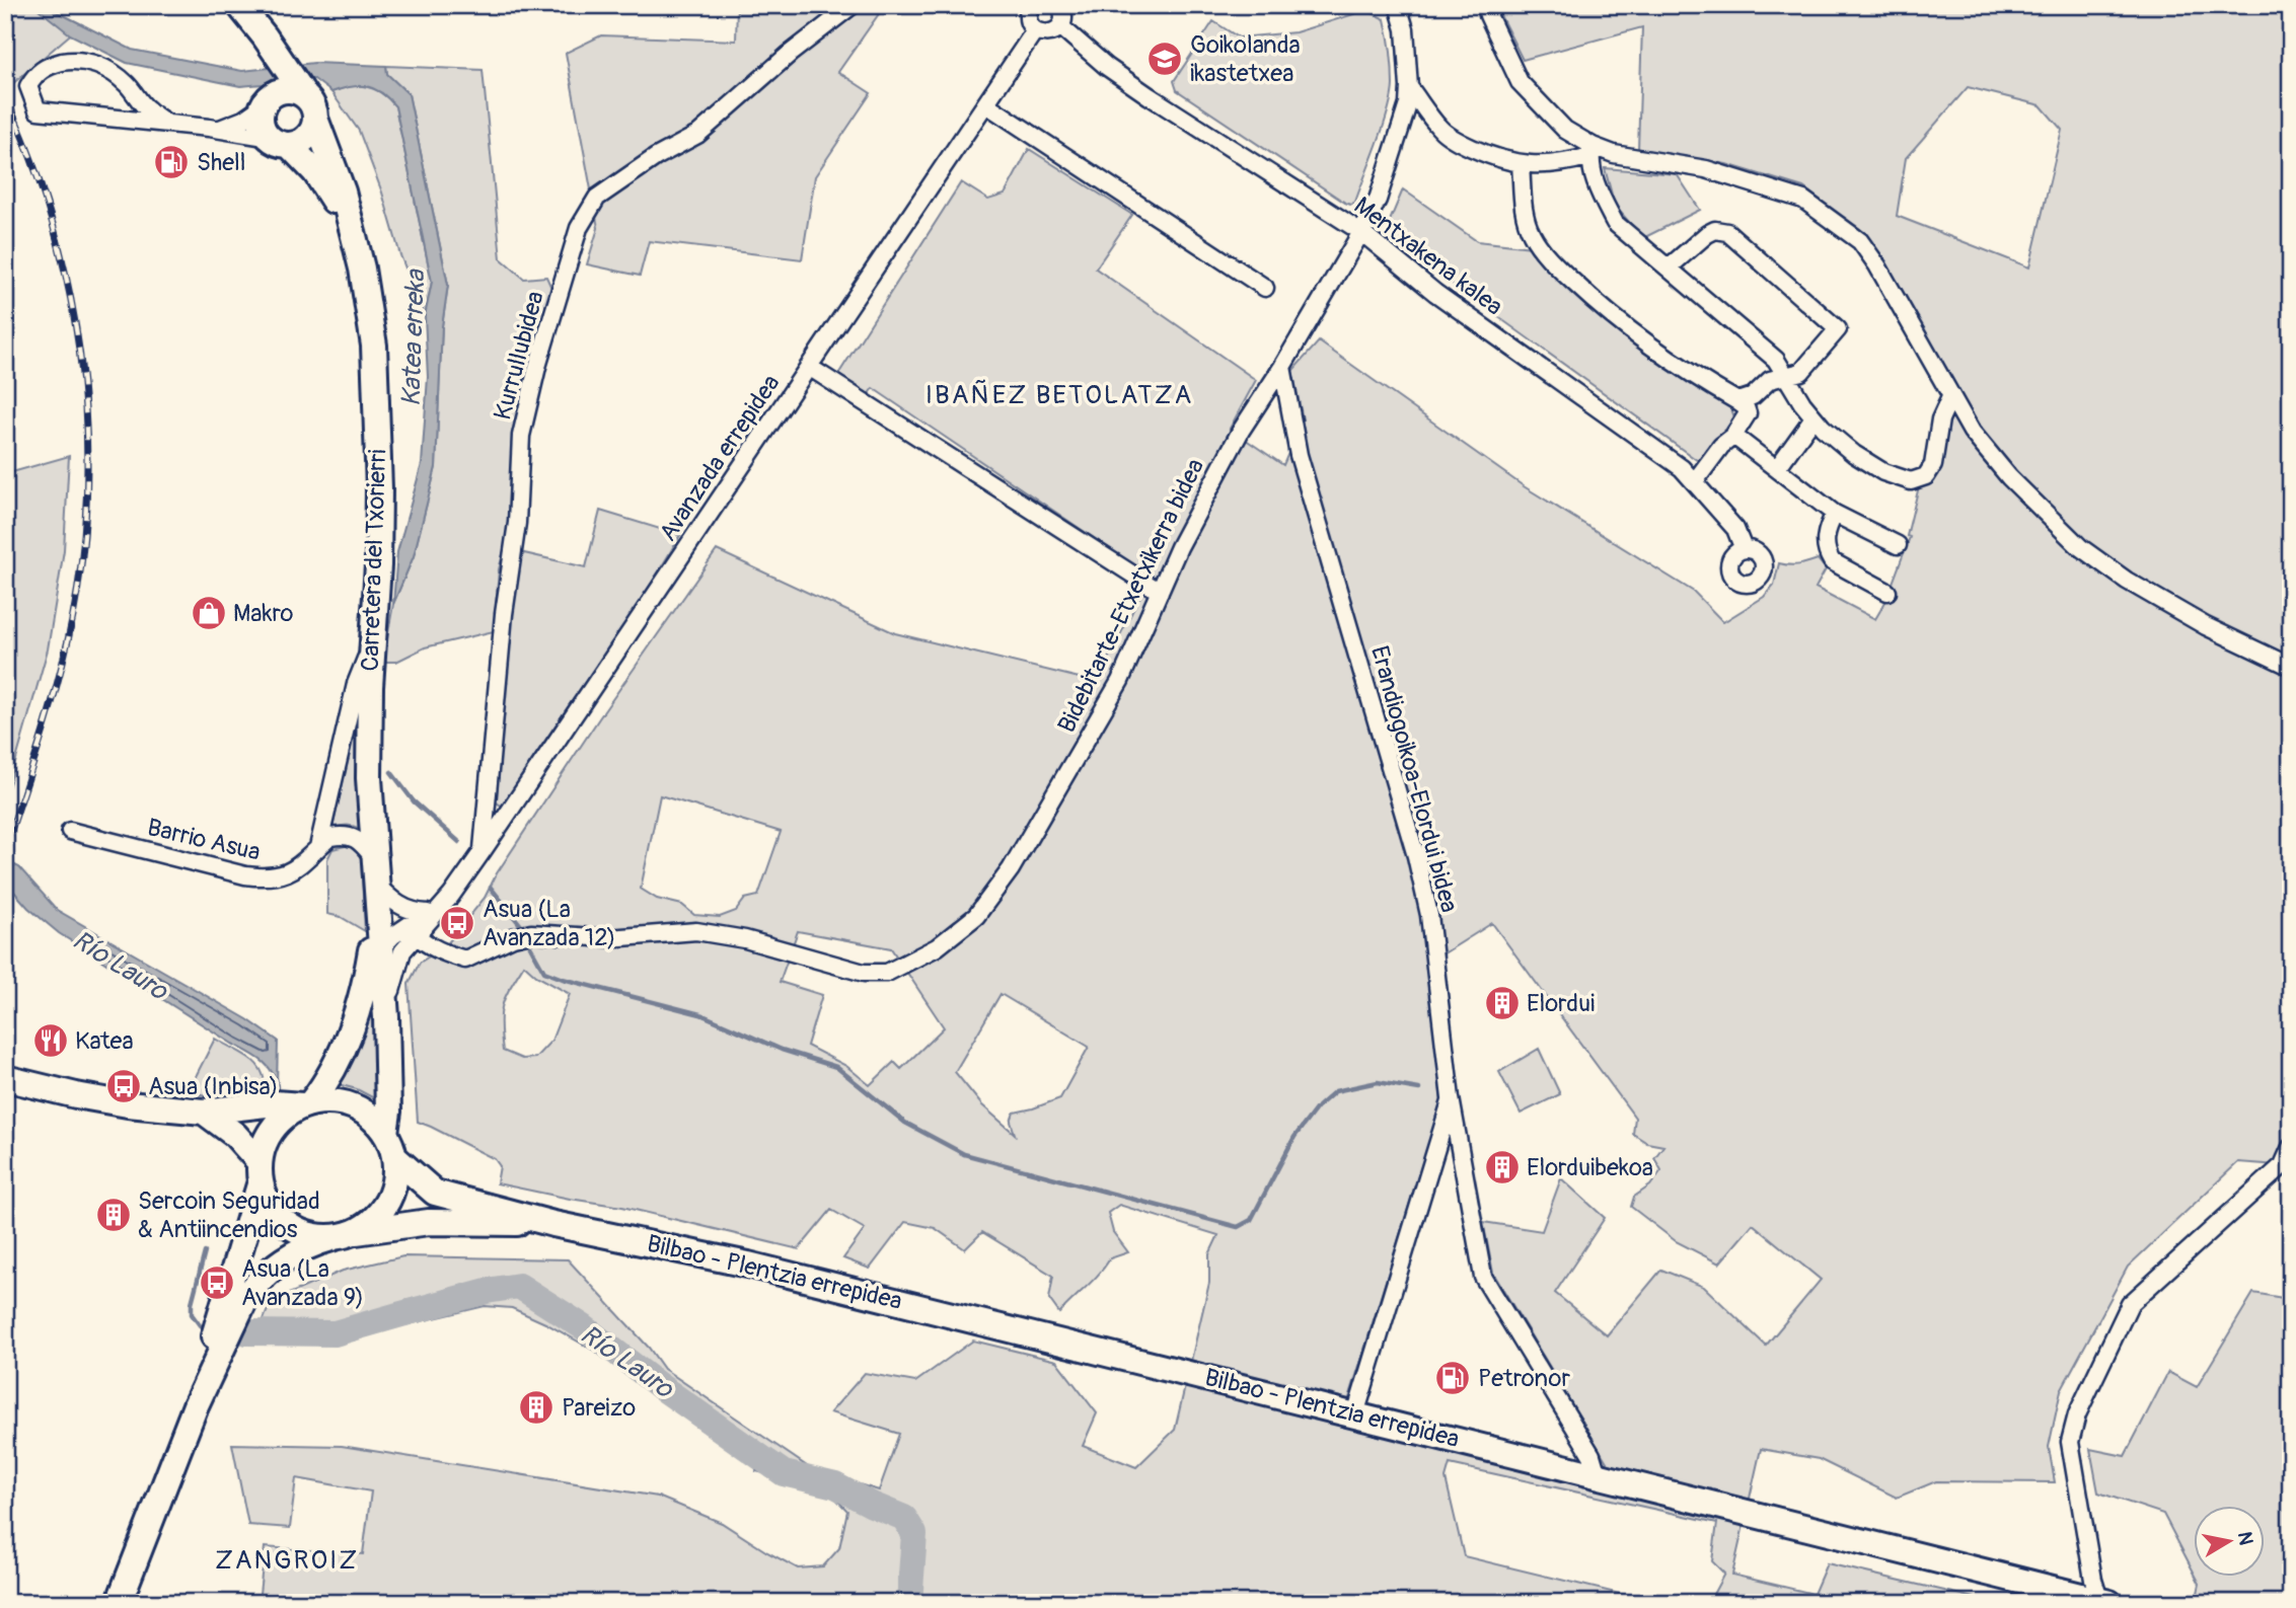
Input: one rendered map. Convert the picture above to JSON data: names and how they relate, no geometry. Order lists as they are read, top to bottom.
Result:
{
  "streets": {
    "main road": ["Carretera del Txorierri", "Bilbao - Plentzia errepidea"],
    "street": [
      "Mentxakena kalea",
      "Kurrullubidea",
      "Avanzada errepidea",
      "Bidebitarte-Etxetxikerra bidea",
      "Erandiogoikoa-Elordui bidea",
      "Barrio Asua"
    ]
  },
  "crossings": [
    ["Mentxakena kalea", "Bidebitarte-Etxetxikerra bidea"],
    ["Kurrullubidea", "Avanzada errepidea"],
    ["Carretera del Txorierri", "Barrio Asua"],
    ["Bidebitarte-Etxetxikerra bidea", "Erandiogoikoa-Elordui bidea"],
    ["Erandiogoikoa-Elordui bidea", "Bilbao - Plentzia errepidea"]
  ],
  "districts": ["IBAÑEZ BETOLATZA", "ZANGROIZ"],
  "water": ["Katea erreka", "Río Lauro"],
  "places": {
    "school or university": ["Goikolanda ikastetxea"],
    "fuel station": ["Shell", "Petronor"],
    "shop": ["Makro"],
    "bus stop": ["Asua (La Avanzada 12)", "Asua (Inbisa)", "Asua (La Avanzada 9)"],
    "building": [
      "Elordui",
      "Elorduibekoa",
      "Sercoin Seguridad & Antiincendios",
      "Pareizo"
    ],
    "restaurant": ["Katea"]
  },
  "north": "right"
}
